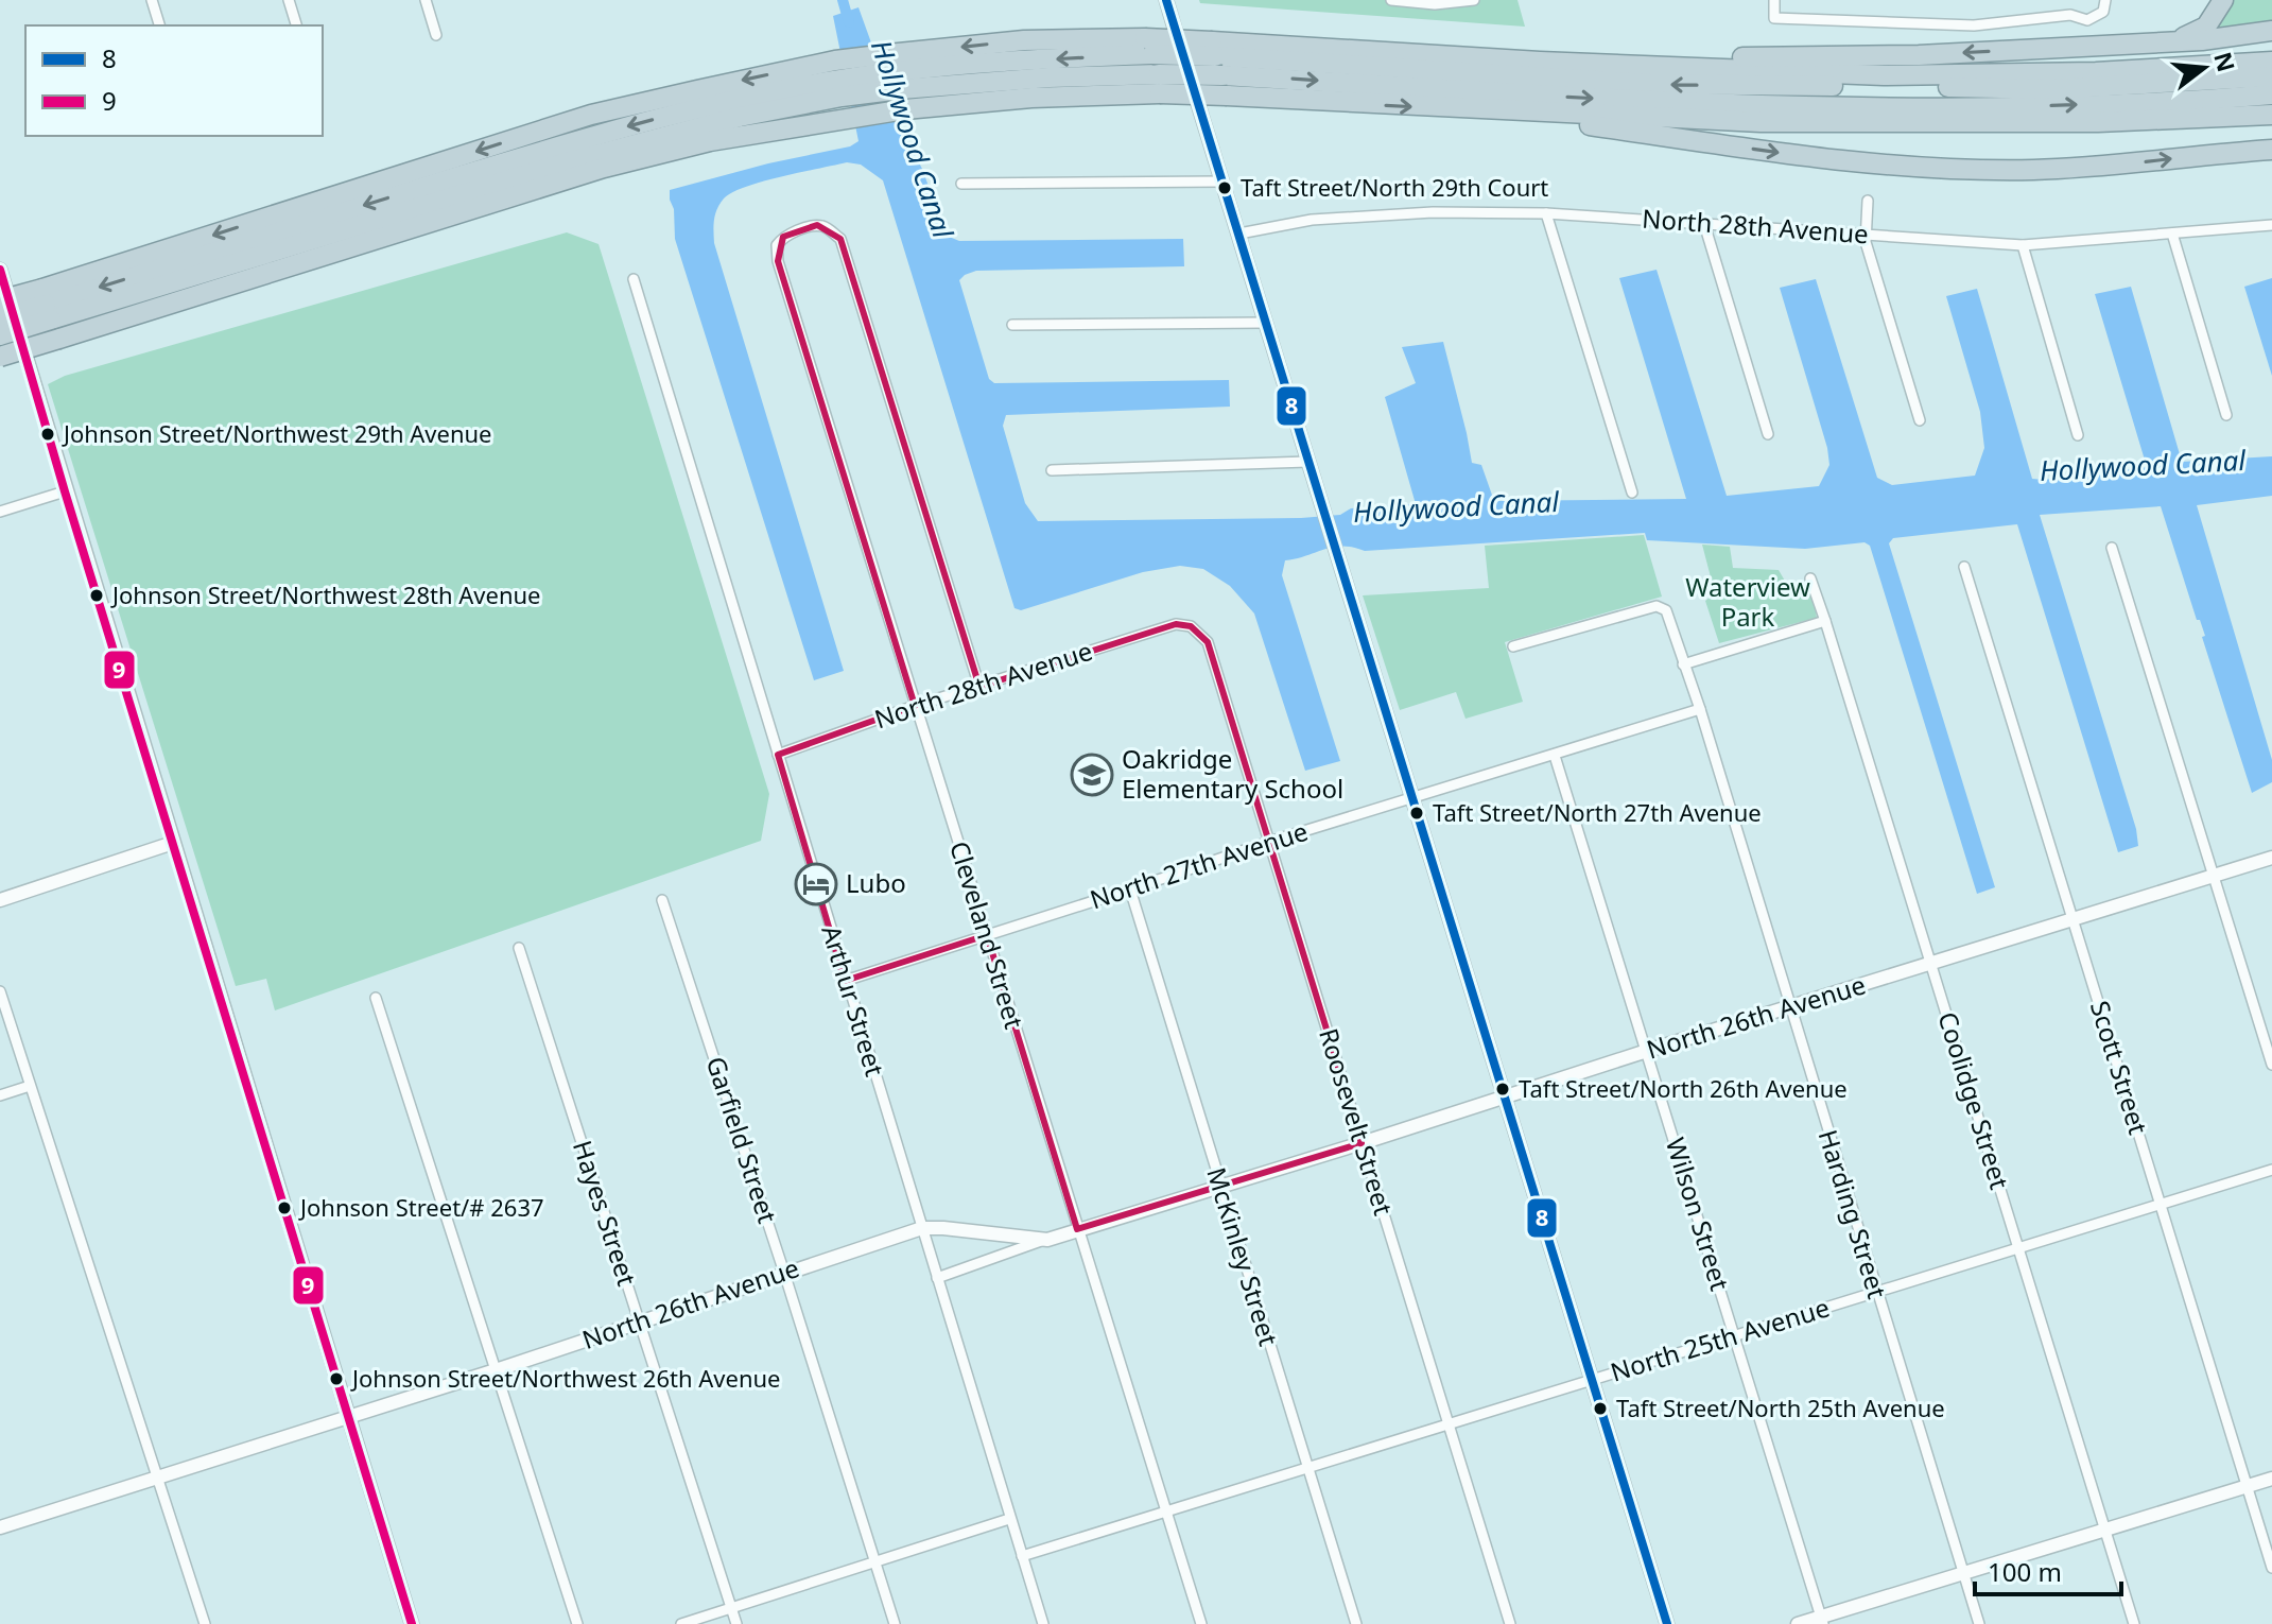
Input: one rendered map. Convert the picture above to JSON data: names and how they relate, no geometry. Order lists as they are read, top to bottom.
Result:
{
  "streets": {
    "street": [
      "North 28th Avenue",
      "North 27th Avenue",
      "Cleveland Street",
      "Arthur Street",
      "North 26th Avenue",
      "Scott Street",
      "Coolidge Street",
      "Roosevelt Street",
      "Garfield Street",
      "Hayes Street",
      "Wilson Street",
      "Harding Street",
      "McKinley Street",
      "North 25th Avenue"
    ]
  },
  "crossings": [
    ["North 28th Avenue", "Cleveland Street"],
    ["North 28th Avenue", "Arthur Street"],
    ["North 28th Avenue", "Roosevelt Street"],
    ["North 27th Avenue", "Cleveland Street"],
    ["North 27th Avenue", "Arthur Street"],
    ["North 27th Avenue", "Roosevelt Street"],
    ["North 27th Avenue", "Wilson Street"],
    ["North 27th Avenue", "Harding Street"],
    ["North 27th Avenue", "McKinley Street"],
    ["Cleveland Street", "North 26th Avenue"],
    ["Cleveland Street", "North 25th Avenue"],
    ["Arthur Street", "North 26th Avenue"],
    ["Arthur Street", "North 25th Avenue"],
    ["North 26th Avenue", "Scott Street"],
    ["North 26th Avenue", "Coolidge Street"],
    ["North 26th Avenue", "Roosevelt Street"],
    ["North 26th Avenue", "Garfield Street"],
    ["North 26th Avenue", "Hayes Street"],
    ["North 26th Avenue", "Wilson Street"],
    ["North 26th Avenue", "Harding Street"],
    ["North 26th Avenue", "McKinley Street"],
    ["Scott Street", "North 25th Avenue"],
    ["Coolidge Street", "North 25th Avenue"],
    ["Roosevelt Street", "North 25th Avenue"],
    ["Wilson Street", "North 25th Avenue"],
    ["Harding Street", "North 25th Avenue"],
    ["McKinley Street", "North 25th Avenue"]
  ],
  "water": ["Hollywood Canal"],
  "parks": ["Waterview Park"],
  "places": {
    "other": [
      "Taft Street/North 29th Court",
      "Johnson Street/Northwest 29th Avenue",
      "Johnson Street/Northwest 28th Avenue",
      "Taft Street/North 27th Avenue",
      "Taft Street/North 26th Avenue",
      "Johnson Street/# 2637",
      "Johnson Street/Northwest 26th Avenue",
      "Taft Street/North 25th Avenue"
    ],
    "school or university": ["Oakridge Elementary School"],
    "hotel": ["Lubo"]
  },
  "lines": ["transit line 8", "transit line 9"],
  "legend": ["8", "9"],
  "scale_bar": "100 m",
  "north": "right"
}
